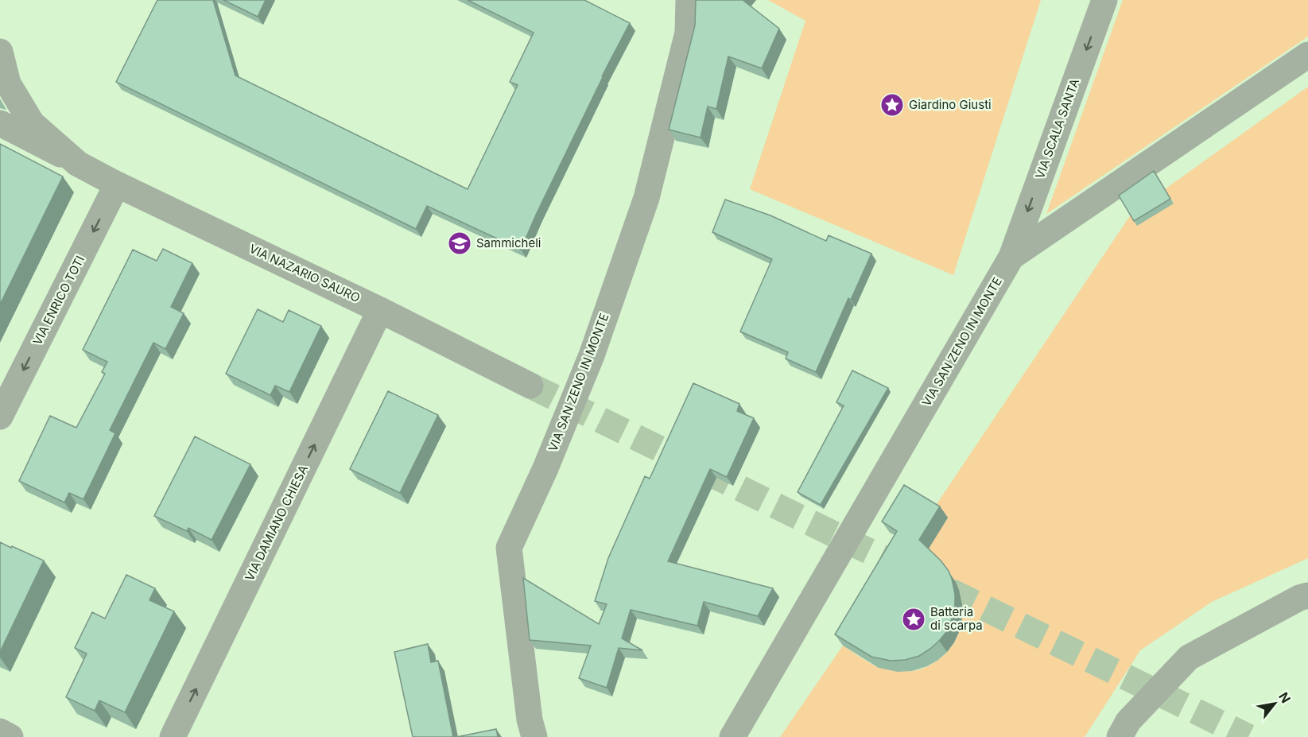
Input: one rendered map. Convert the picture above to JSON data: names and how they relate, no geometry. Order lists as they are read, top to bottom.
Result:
{
  "streets": {
    "street": [
      "VIA SCALA SANTA",
      "VIA NAZARIO SAURO",
      "VIA ENRICO TOTI",
      "VIA SAN ZENO IN MONTE",
      "VIA DAMIANO CHIESA"
    ]
  },
  "crossings": [
    ["VIA SCALA SANTA", "VIA SAN ZENO IN MONTE"],
    ["VIA NAZARIO SAURO", "VIA ENRICO TOTI"],
    ["VIA NAZARIO SAURO", "VIA DAMIANO CHIESA"]
  ],
  "one_way": ["VIA SCALA SANTA", "VIA ENRICO TOTI", "VIA DAMIANO CHIESA"],
  "places": {
    "place": ["Giardino Giusti", "Batteria di scarpa"],
    "school or university": ["Sammicheli"]
  },
  "north": "top right"
}
